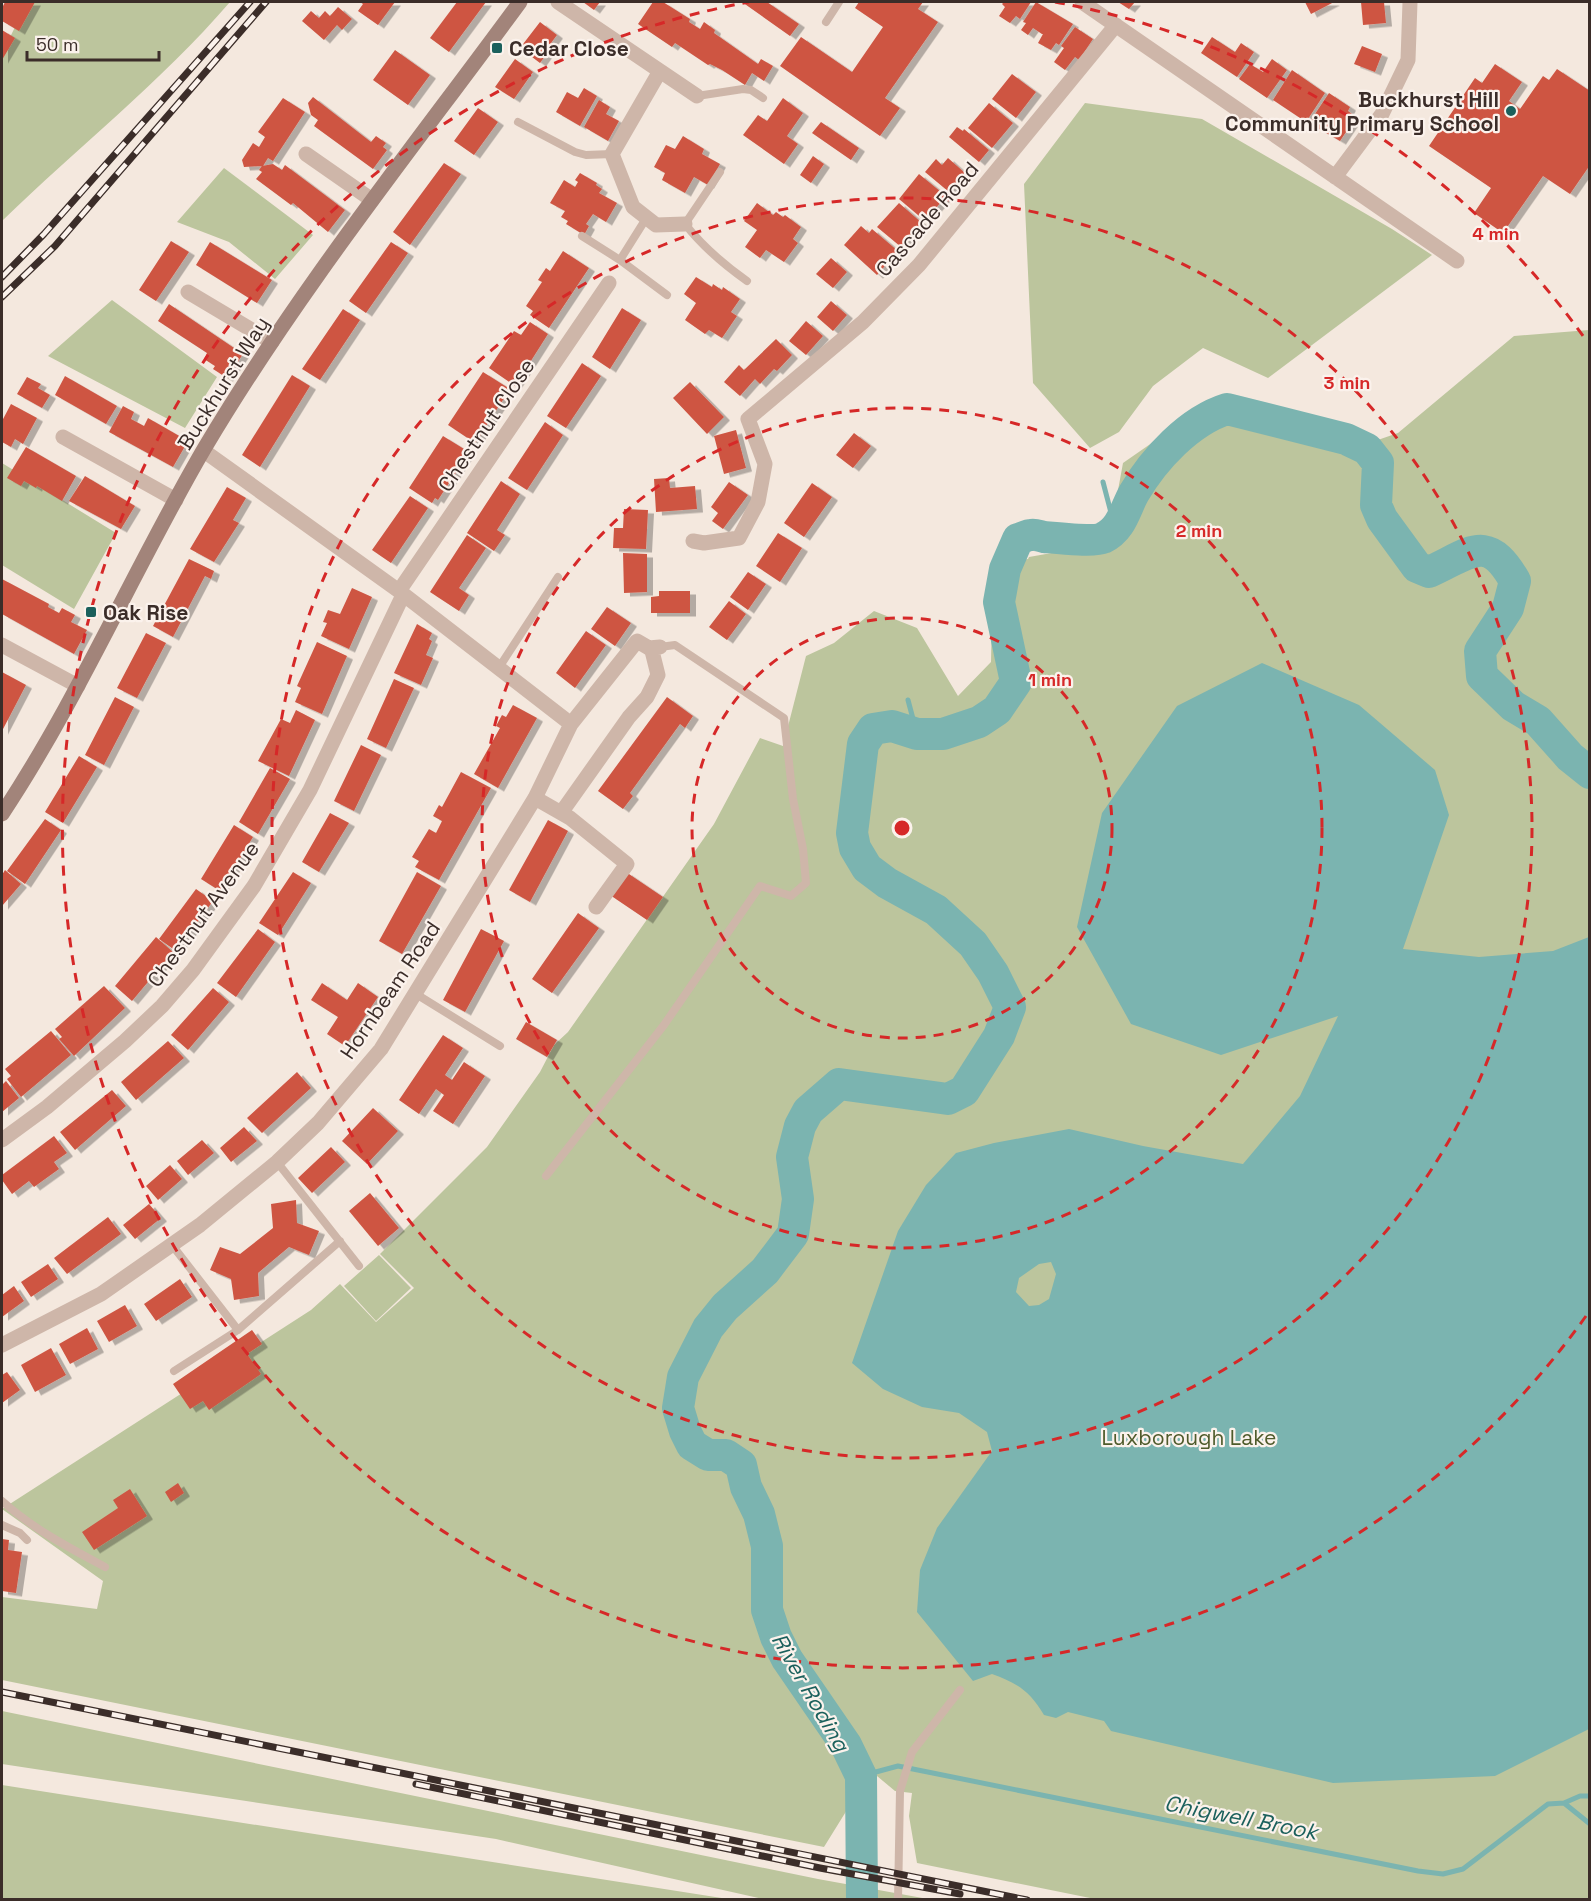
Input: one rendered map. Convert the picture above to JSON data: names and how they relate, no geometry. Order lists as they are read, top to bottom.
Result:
{
  "streets": {
    "street": [
      "Cascade Road",
      "Buckhurst Way",
      "Chestnut Close",
      "Chestnut Avenue",
      "Hornbeam Road"
    ]
  },
  "crossings": [
    ["Chestnut Close", "Chestnut Avenue"]
  ],
  "water": ["River Roding", "Chigwell Brook"],
  "parks": ["Luxborough Lake"],
  "places": {
    "transit": ["Cedar Close", "Oak Rise"],
    "other": ["Buckhurst Hill Community Primary School"]
  },
  "scale_bar": "50 m",
  "rings": [
    "4 min",
    "3 min",
    "2 min",
    "1 min"
  ]
}
